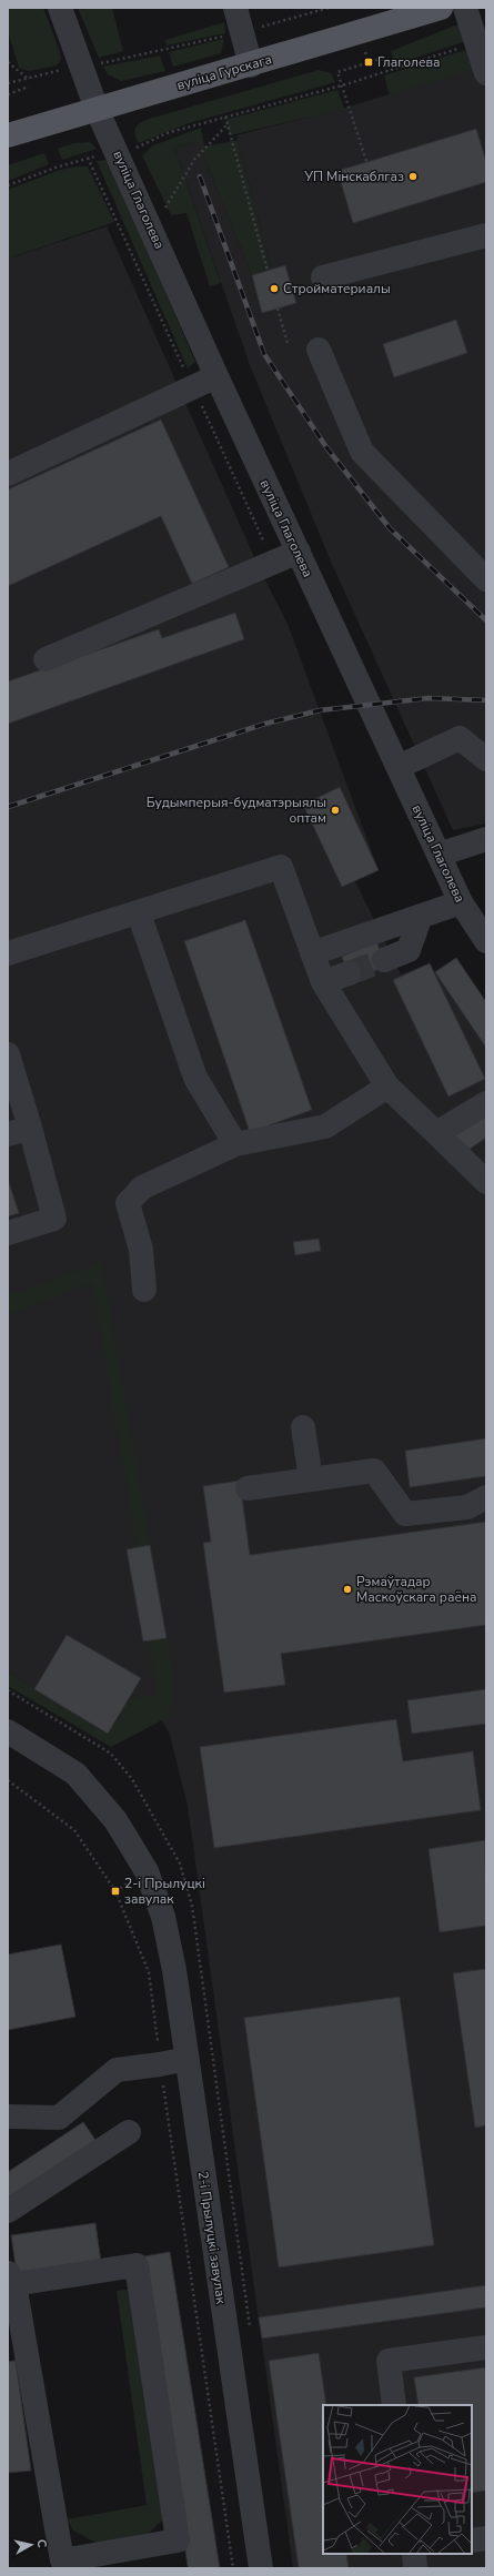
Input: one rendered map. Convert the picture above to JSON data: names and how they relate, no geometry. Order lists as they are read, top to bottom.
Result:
{
  "streets": {
    "main road": ["вуліца Гурскага"],
    "street": ["вуліца Глаголева", "2-і Прылуцкі завулак"]
  },
  "crossings": [
    ["вуліца Гурскага", "вуліца Глаголева"]
  ],
  "places": {
    "transit": ["Глаголева", "2-і Прылуцкі завулак"],
    "other": [
      "УП Мінскаблгаз",
      "Стройматериалы",
      "Будымперыя-будматэрыялы оптам",
      "Рэмаўтадар Маскоўскага раёна"
    ]
  },
  "north": "right"
}
